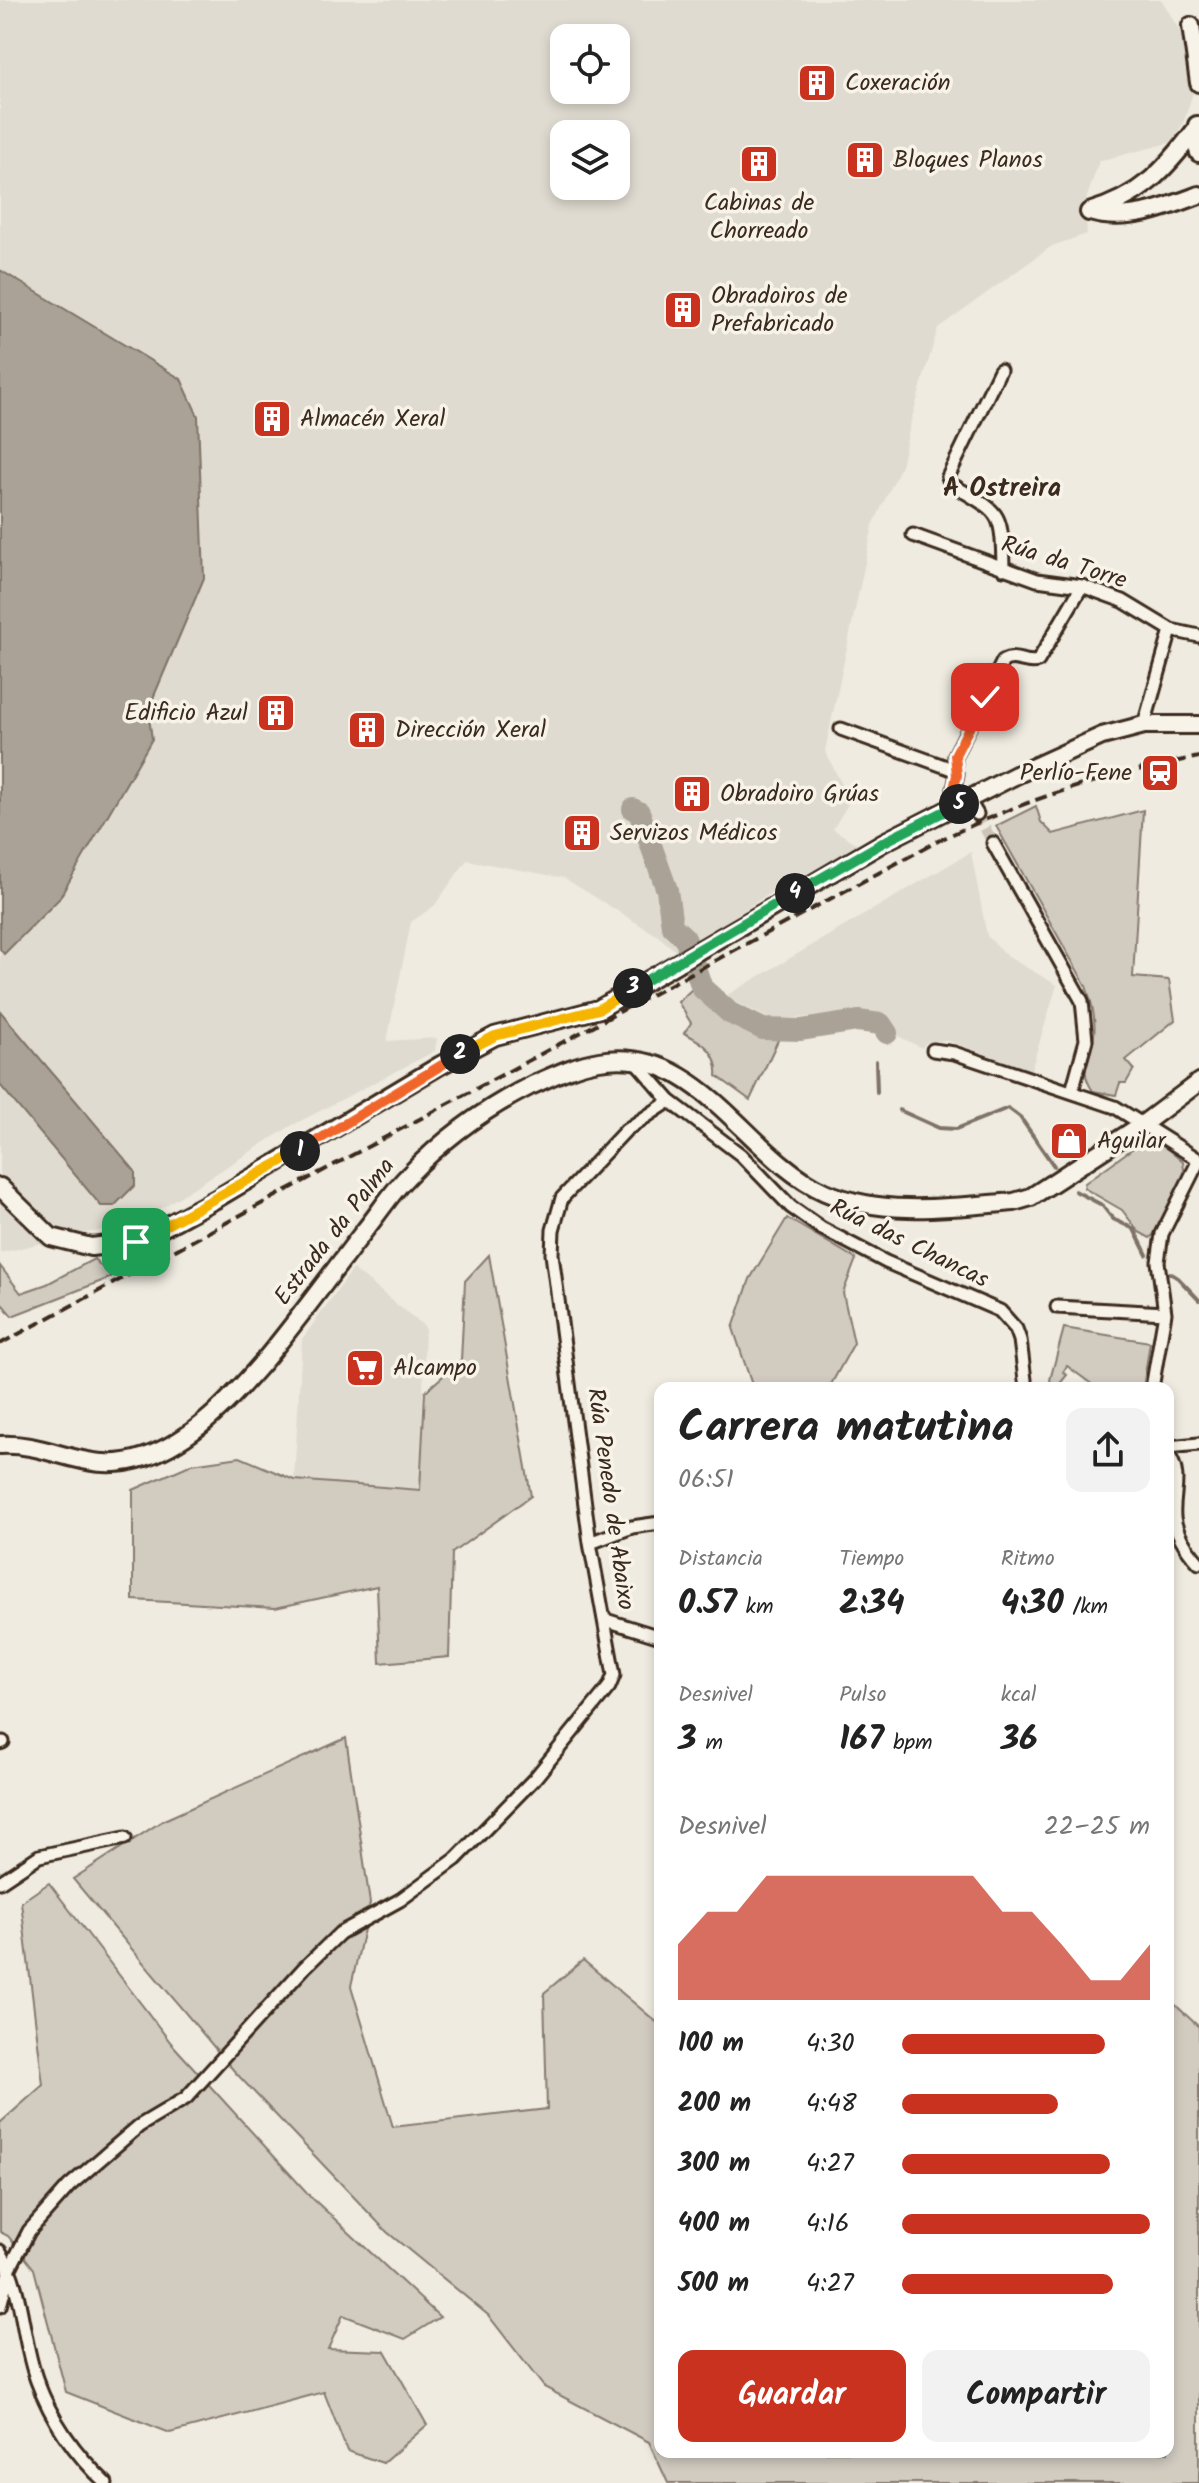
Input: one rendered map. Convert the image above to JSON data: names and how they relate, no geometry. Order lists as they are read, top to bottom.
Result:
{
  "streets": {
    "street": [
      "Rúa da Torre",
      "Estrada da Palma",
      "Rúa das Chancas",
      "Rúa Penedo de Abaixo"
    ]
  },
  "crossings": [
    ["Estrada da Palma", "Rúa das Chancas"],
    ["Rúa das Chancas", "Rúa Penedo de Abaixo"]
  ],
  "districts": ["A Ostreira"],
  "places": {
    "building": [
      "Coxeración",
      "Bloques Planos",
      "Cabinas de Chorreado",
      "Obradoiros de Prefabricado",
      "Almacén Xeral",
      "Edificio Azul",
      "Dirección Xeral",
      "Obradoiro Grúas",
      "Servizos Médicos"
    ],
    "station": ["Perlío-Fene"],
    "shop": ["Aguilar"],
    "supermarket": ["Alcampo"]
  },
  "page": {
    "pins": [
      "5",
      "4",
      "3",
      "2",
      "1"
    ],
    "heading": ["Carrera matutina", "06:51"],
    "stats": [
      ["Distancia", "0.57 km"],
      ["Tiempo", "2:34"],
      ["Ritmo", "4:30 /km"],
      ["Desnivel", "3 m"],
      ["Pulso", "167 bpm"],
      ["kcal", "36"]
    ],
    "chart": ["Desnivel", "22–25 m"],
    "list": [
      {
        "name": "100 m",
        "note": "4:30"
      },
      {
        "name": "200 m",
        "note": "4:48"
      },
      {
        "name": "300 m",
        "note": "4:27"
      },
      {
        "name": "400 m",
        "note": "4:16"
      },
      {
        "name": "500 m",
        "note": "4:27"
      }
    ],
    "buttons": ["Guardar", "Compartir"]
  }
}
